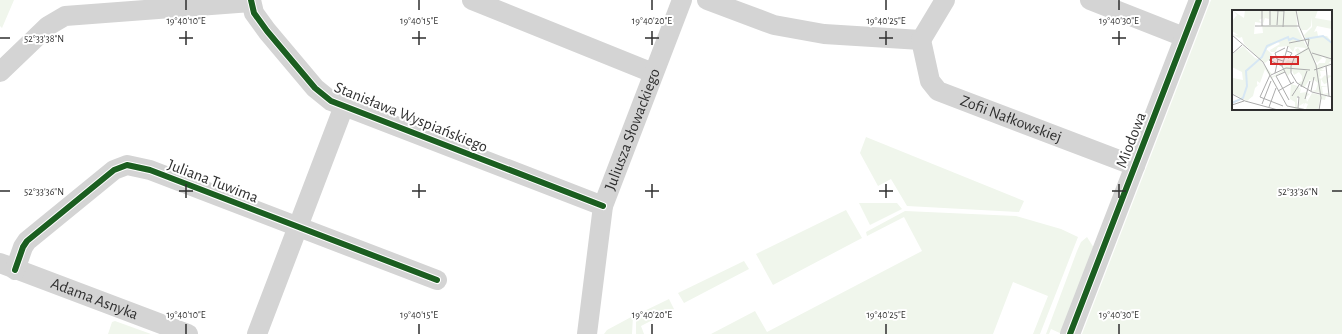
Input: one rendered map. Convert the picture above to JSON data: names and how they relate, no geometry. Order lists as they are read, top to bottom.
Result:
{
  "streets": {
    "street": [
      "Stanisława Wyspiańskiego",
      "Zofii Nałkowskiej",
      "Juliusza Słowackiego",
      "Miodowa",
      "Juliana Tuwima",
      "Adama Asnyka"
    ]
  },
  "crossings": [
    ["Stanisława Wyspiańskiego", "Juliusza Słowackiego"],
    ["Zofii Nałkowskiej", "Miodowa"],
    ["Juliana Tuwima", "Adama Asnyka"]
  ],
  "coordinates": [
    "19°40'10\"E",
    "19°40'15\"E",
    "19°40'20\"E",
    "19°40'25\"E",
    "19°40'30\"E",
    "52°33'38\"N",
    "52°33'36\"N"
  ]
}
